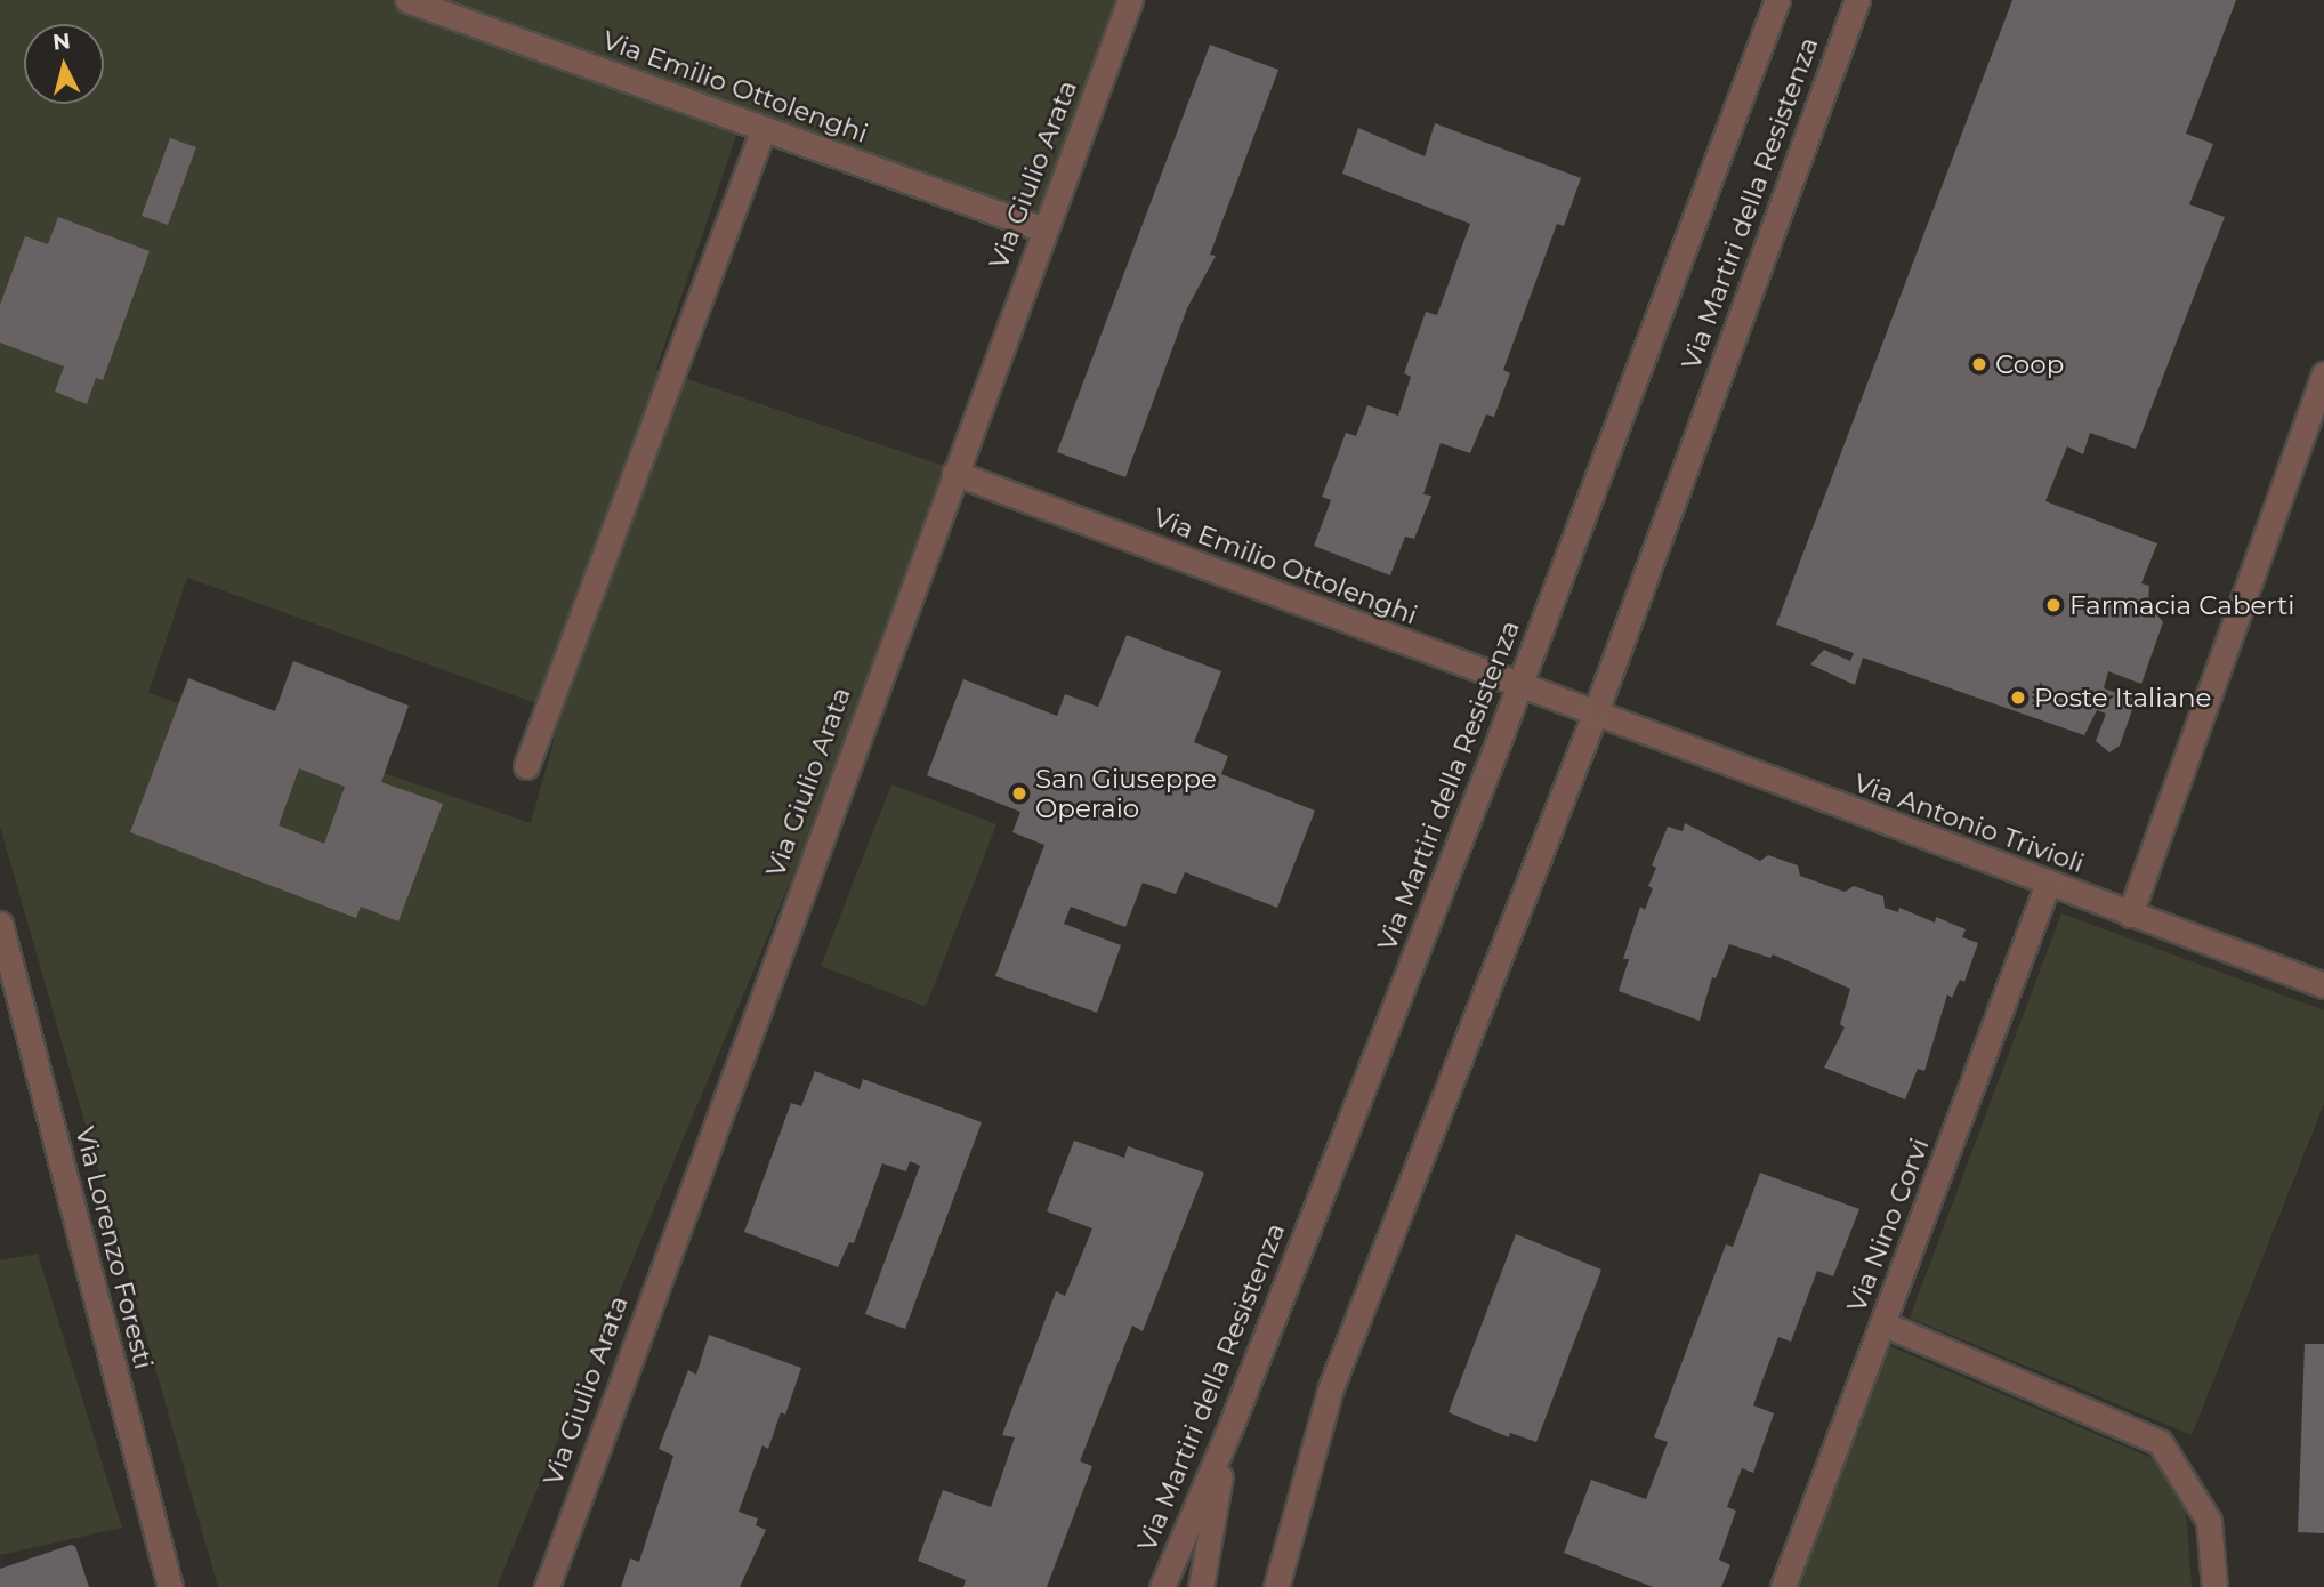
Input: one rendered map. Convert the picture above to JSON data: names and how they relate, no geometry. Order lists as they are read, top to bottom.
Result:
{
  "streets": {
    "street": [
      "Via Emilio Ottolenghi",
      "Via Giulio Arata",
      "Via Martiri della Resistenza",
      "Via Antonio Trivioli",
      "Via Nino Corvi",
      "Via Lorenzo Foresti"
    ]
  },
  "crossings": [
    ["Via Emilio Ottolenghi", "Via Giulio Arata"],
    ["Via Emilio Ottolenghi", "Via Martiri della Resistenza"],
    ["Via Emilio Ottolenghi", "Via Antonio Trivioli"],
    ["Via Martiri della Resistenza", "Via Antonio Trivioli"],
    ["Via Antonio Trivioli", "Via Nino Corvi"]
  ],
  "places": [
    "Coop",
    "Farmacia Caberti",
    "Poste Italiane",
    "San Giuseppe Operaio"
  ],
  "north": "top"
}
